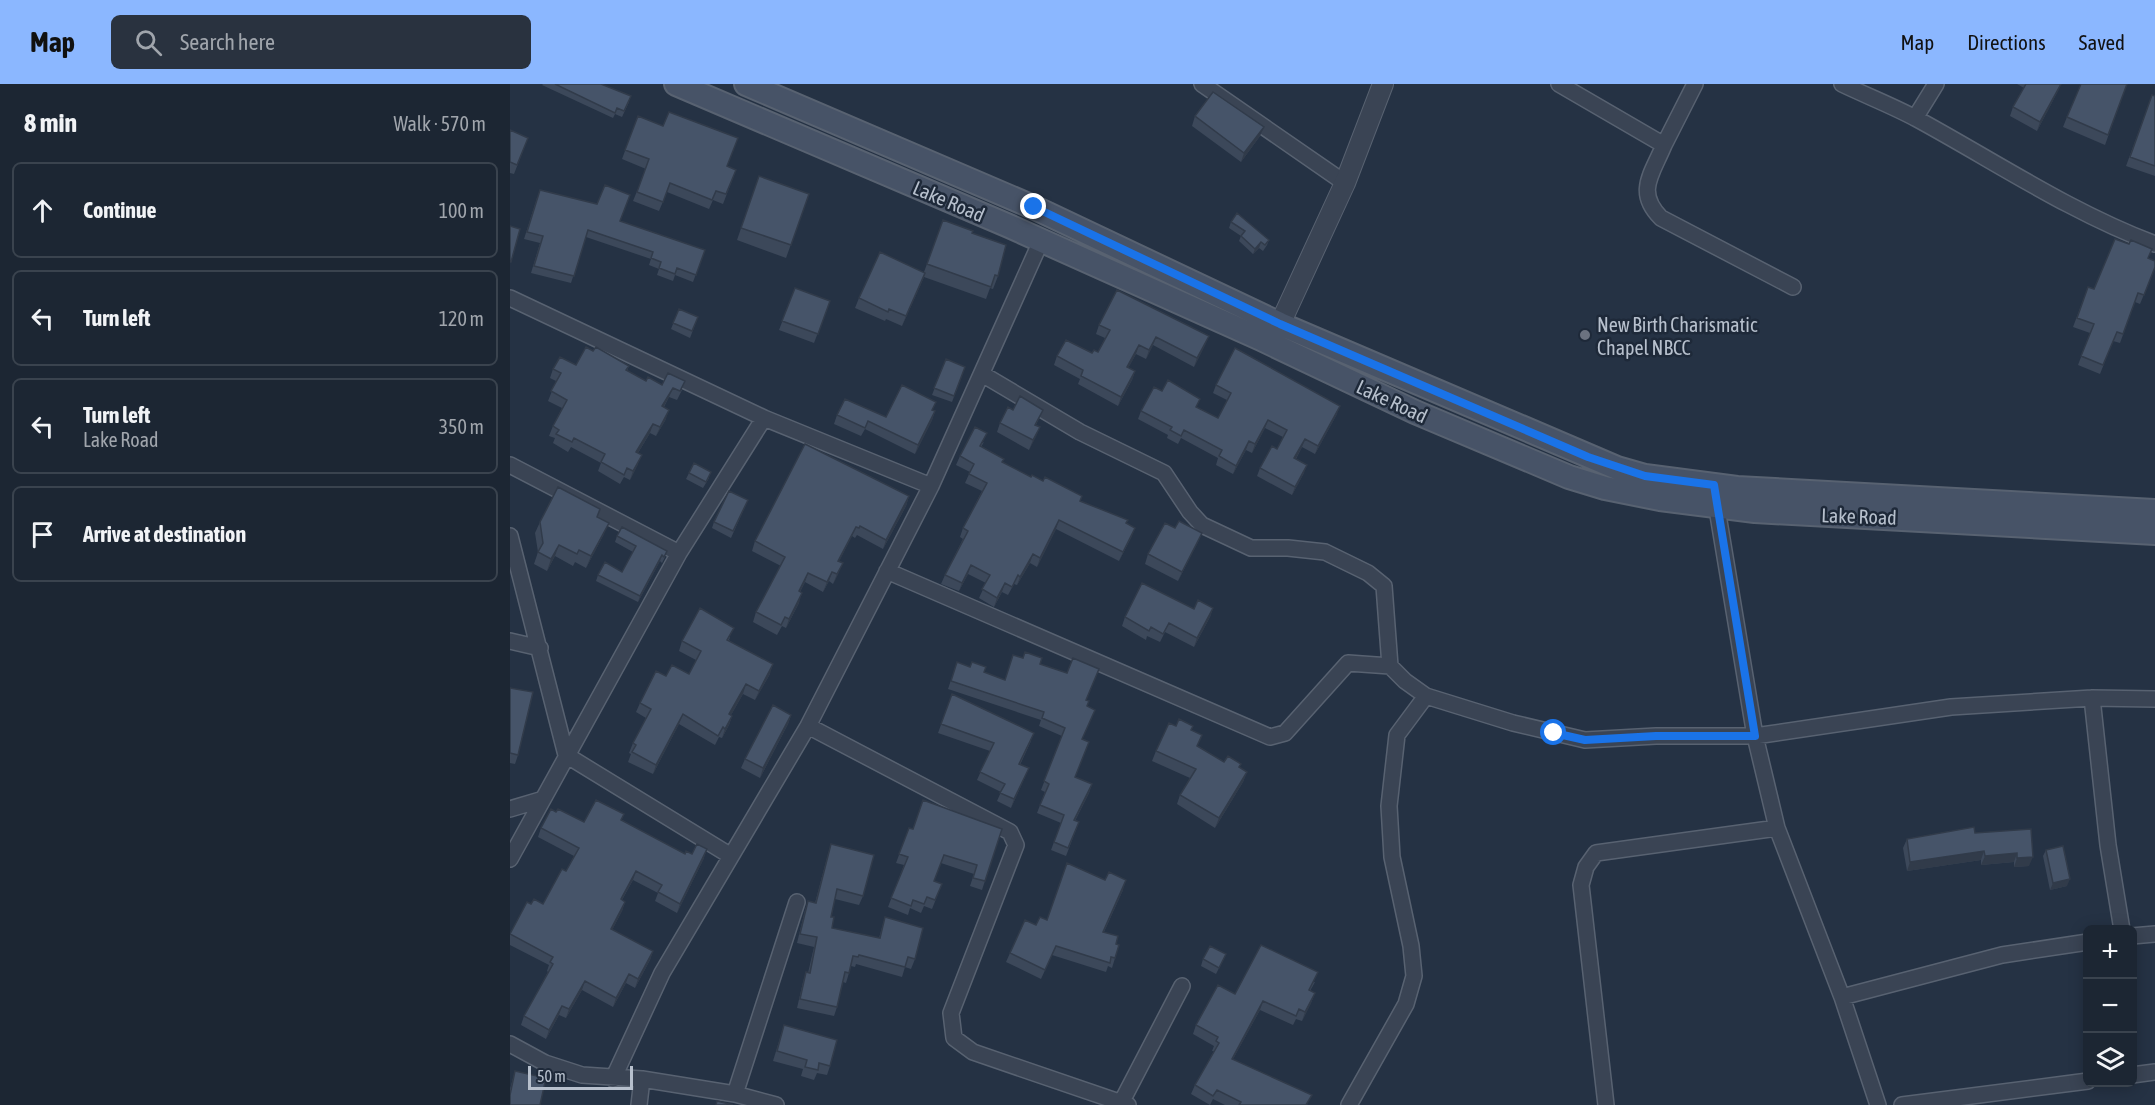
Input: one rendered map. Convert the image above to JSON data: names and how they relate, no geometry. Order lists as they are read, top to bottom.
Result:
{
  "streets": {
    "main road": ["Lake Road"]
  },
  "places": ["New Birth Charismatic Chapel NBCC"],
  "scale_bar": "50 m",
  "page": {
    "header": "Map",
    "search": "Search here",
    "nav": ["Map", "Directions", "Saved"],
    "heading": ["8 min", "Walk · 570 m"],
    "list": [
      ["Continue", "100 m"],
      ["Turn left", "120 m"],
      ["Turn left", "Lake Road", "350 m"],
      "Arrive at destination"
    ],
    "map_buttons": ["+", "−"],
    "scale": "50 m"
  }
}
